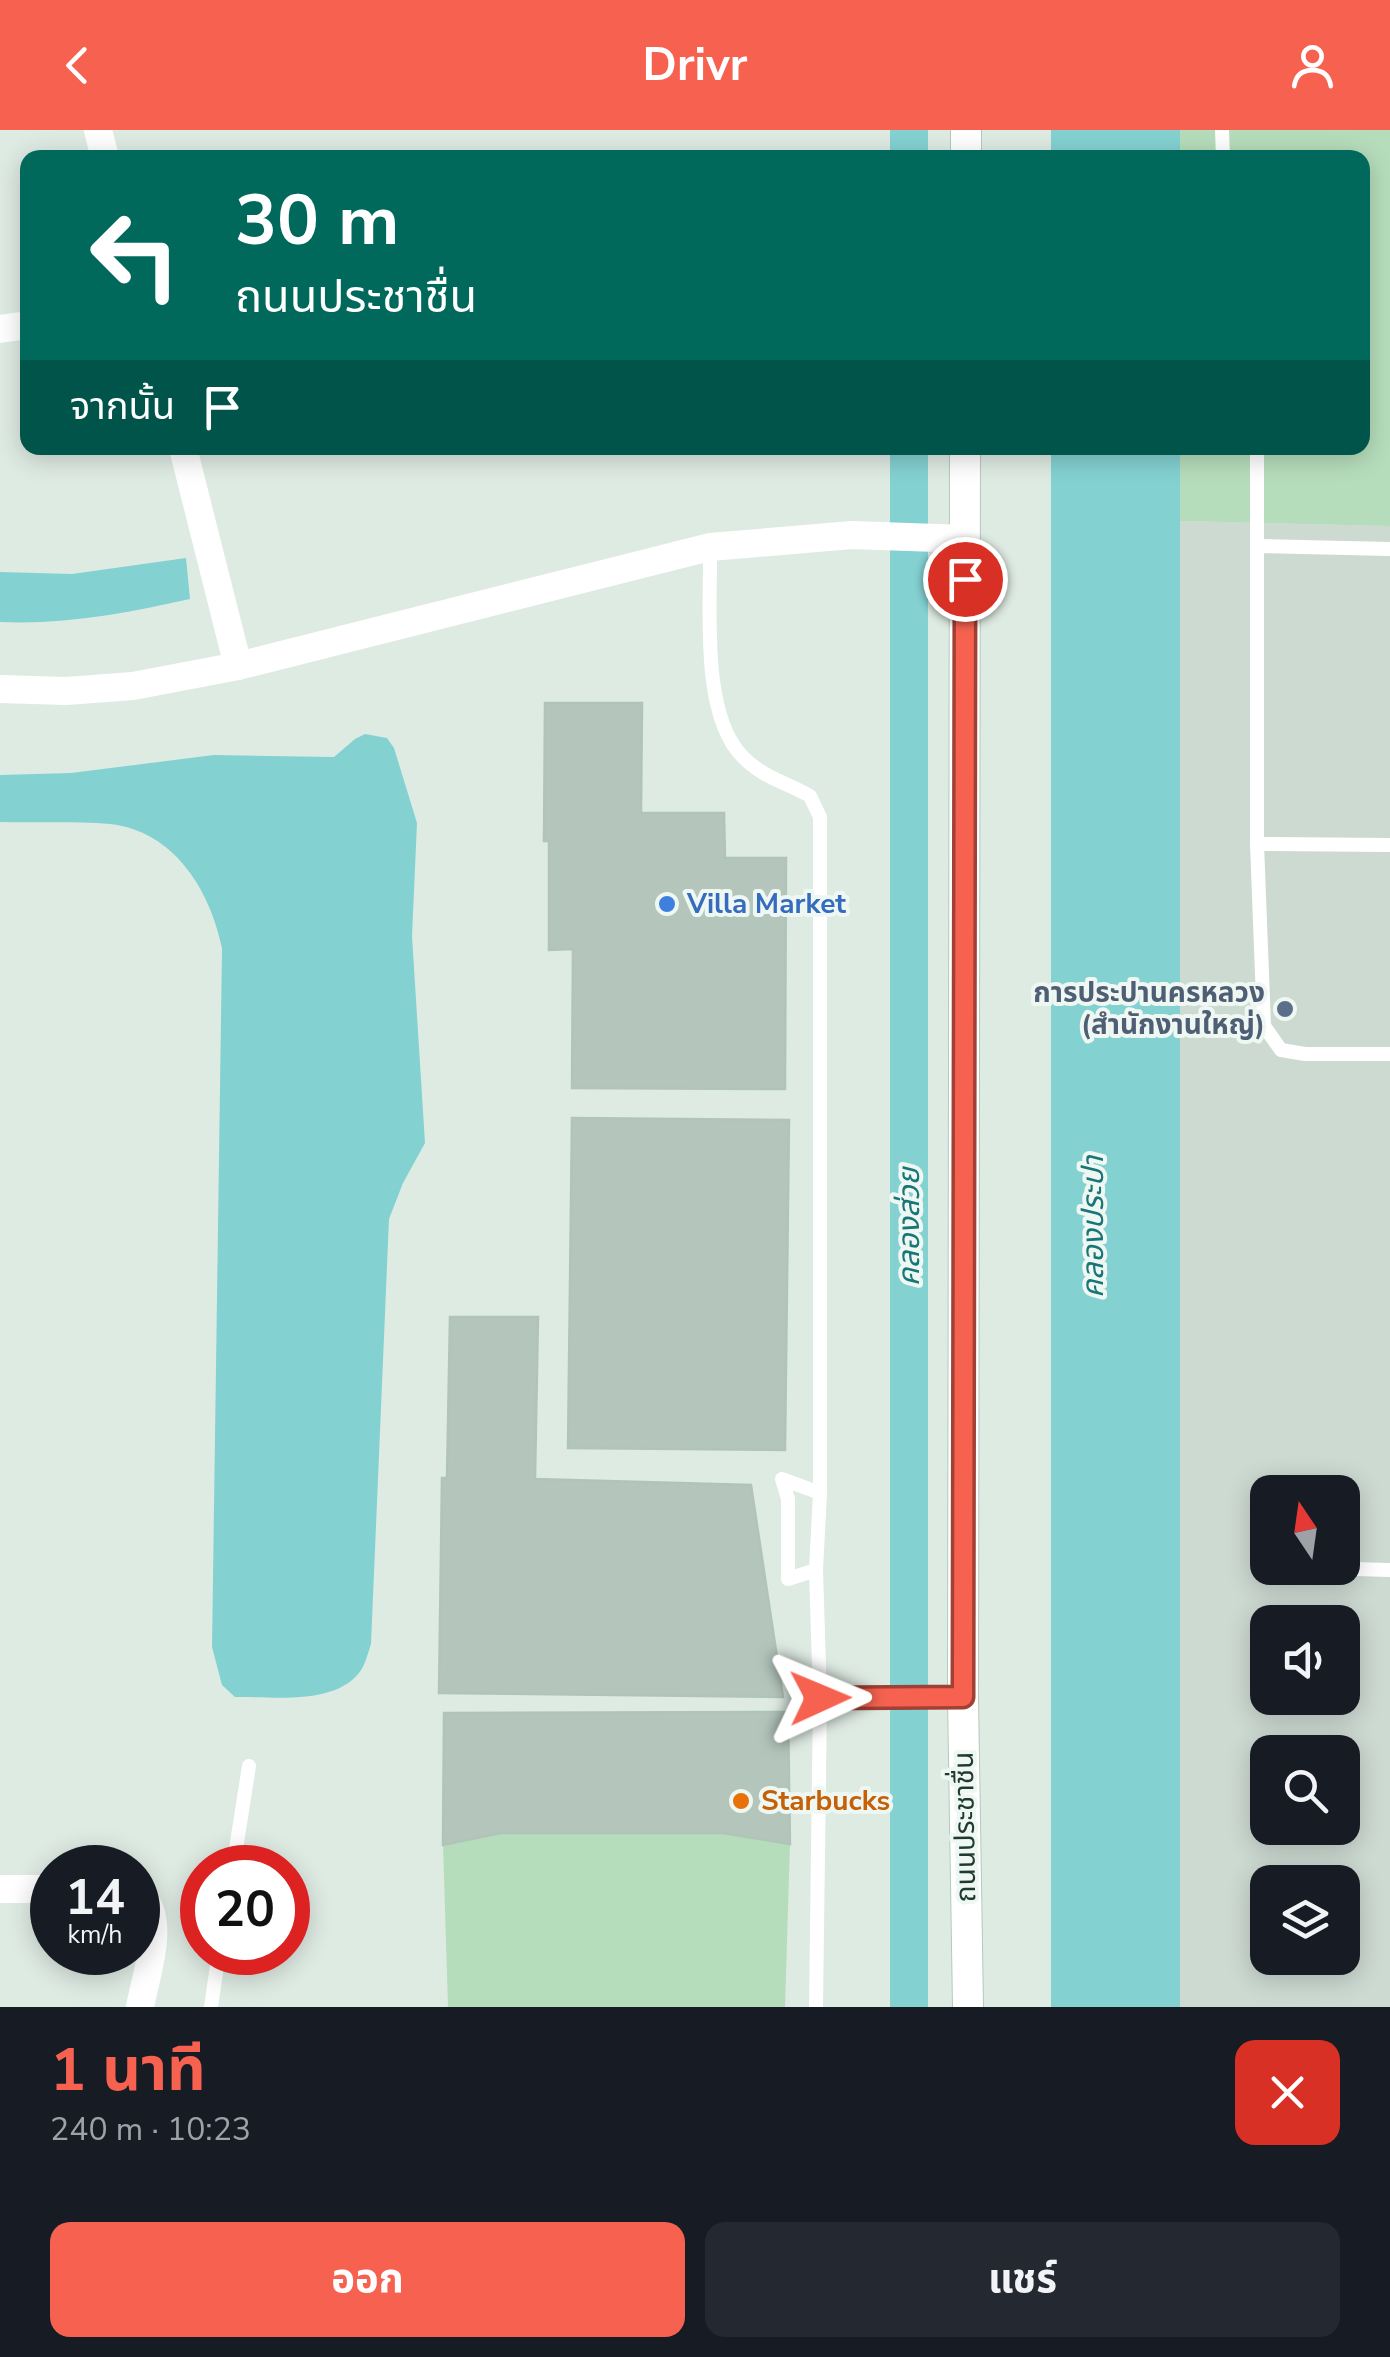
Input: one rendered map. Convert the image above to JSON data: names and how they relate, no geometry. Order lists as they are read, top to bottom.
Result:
{
  "streets": {
    "main road": ["ถนนประชาชื่น"]
  },
  "water": ["คลองส่วย", "คลองประปา"],
  "places": ["Villa Market", "การประปานครหลวง (สำนักงานใหญ่)", "Starbucks"],
  "north": "top",
  "page": {
    "header": "Drivr",
    "turn": ["30 m", "ถนนประชาชื่น"],
    "then": "จากนั้น",
    "speed": "14 km/h",
    "limit": "20",
    "heading": ["1 นาที", "240 m · 10:23"],
    "buttons": ["ออก", "แชร์"]
  }
}
